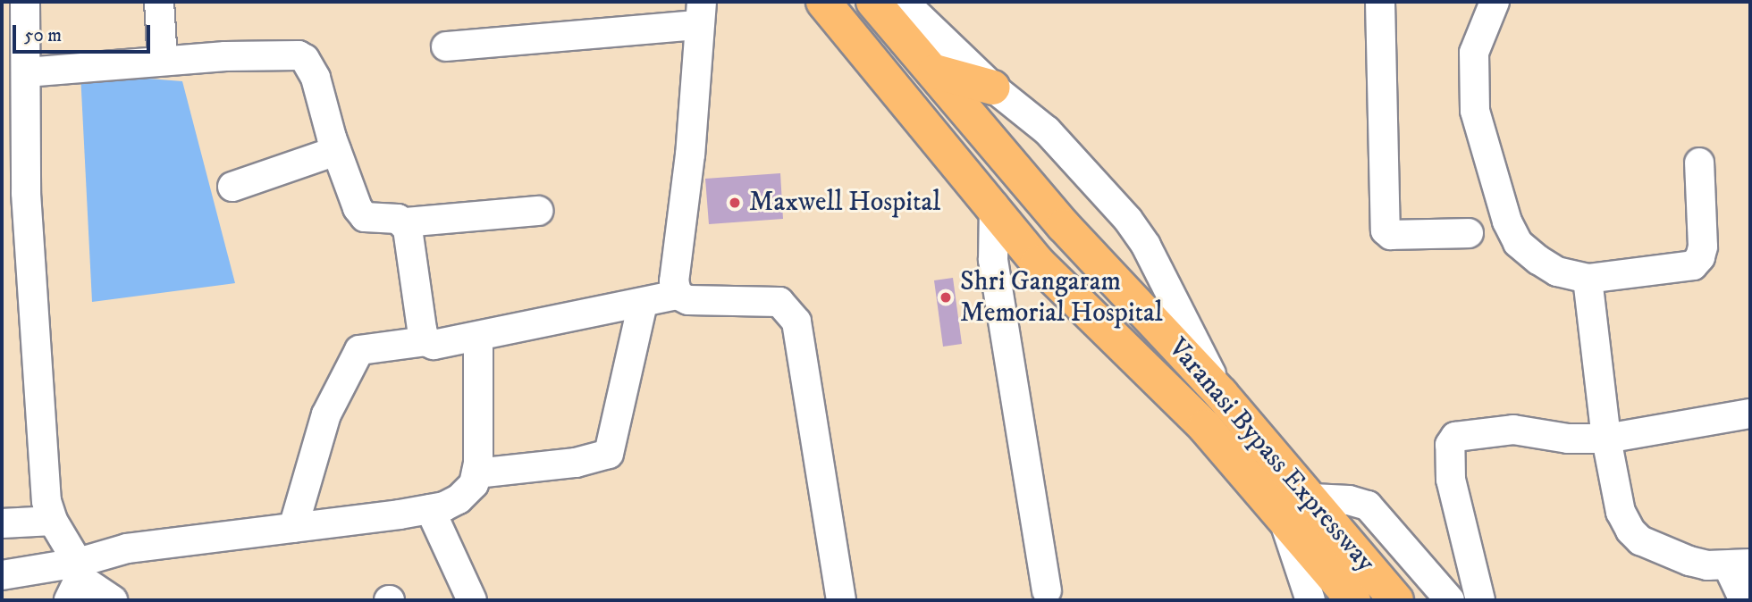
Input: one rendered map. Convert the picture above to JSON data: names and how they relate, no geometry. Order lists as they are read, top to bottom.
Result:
{
  "streets": {
    "highway": ["Varanasi Bypass Expressway"]
  },
  "places": ["Maxwell Hospital", "Shri Gangaram Memorial Hospital"],
  "scale_bar": "50 m"
}
